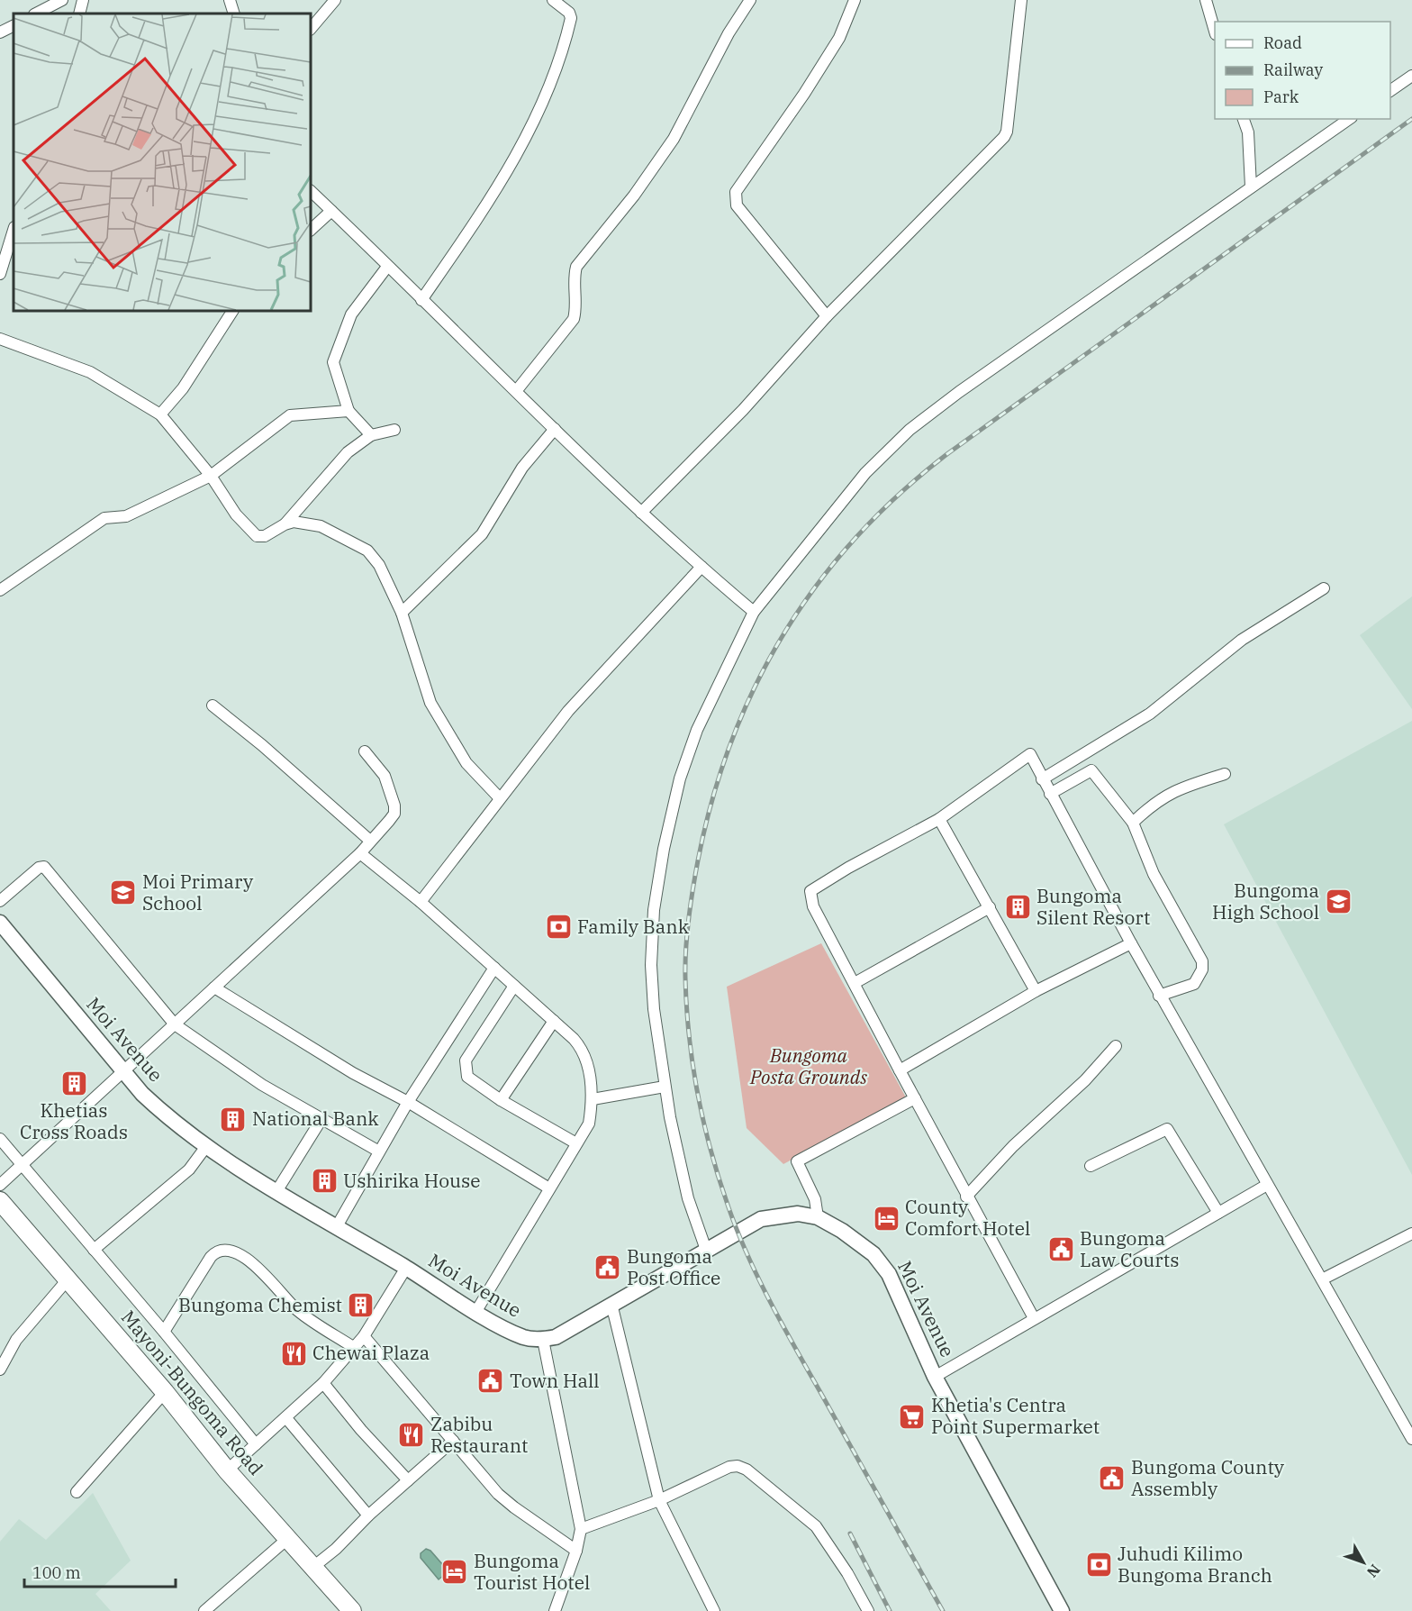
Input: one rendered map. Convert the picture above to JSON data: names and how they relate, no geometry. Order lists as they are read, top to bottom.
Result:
{
  "streets": {
    "main road": ["Mayoni-Bungoma Road"],
    "street": ["Moi Avenue"]
  },
  "parks": ["Bungoma Posta Grounds"],
  "places": {
    "school or university": ["Moi Primary School", "Bungoma High School"],
    "building": [
      "Bungoma Silent Resort",
      "Khetias Cross Roads",
      "National Bank",
      "Ushirika House",
      "Bungoma Chemist"
    ],
    "bank": ["Family Bank", "Juhudi Kilimo Bungoma Branch"],
    "hotel": ["County Comfort Hotel", "Bungoma Tourist Hotel"],
    "public building": [
      "Bungoma Law Courts",
      "Bungoma Post Office",
      "Town Hall",
      "Bungoma County Assembly"
    ],
    "restaurant": ["Chewai Plaza", "Zabibu Restaurant"],
    "supermarket": ["Khetia's Centra Point Supermarket"]
  },
  "legend": ["Road", "Railway", "Park"],
  "scale_bar": "100 m",
  "north": "bottom right"
}
